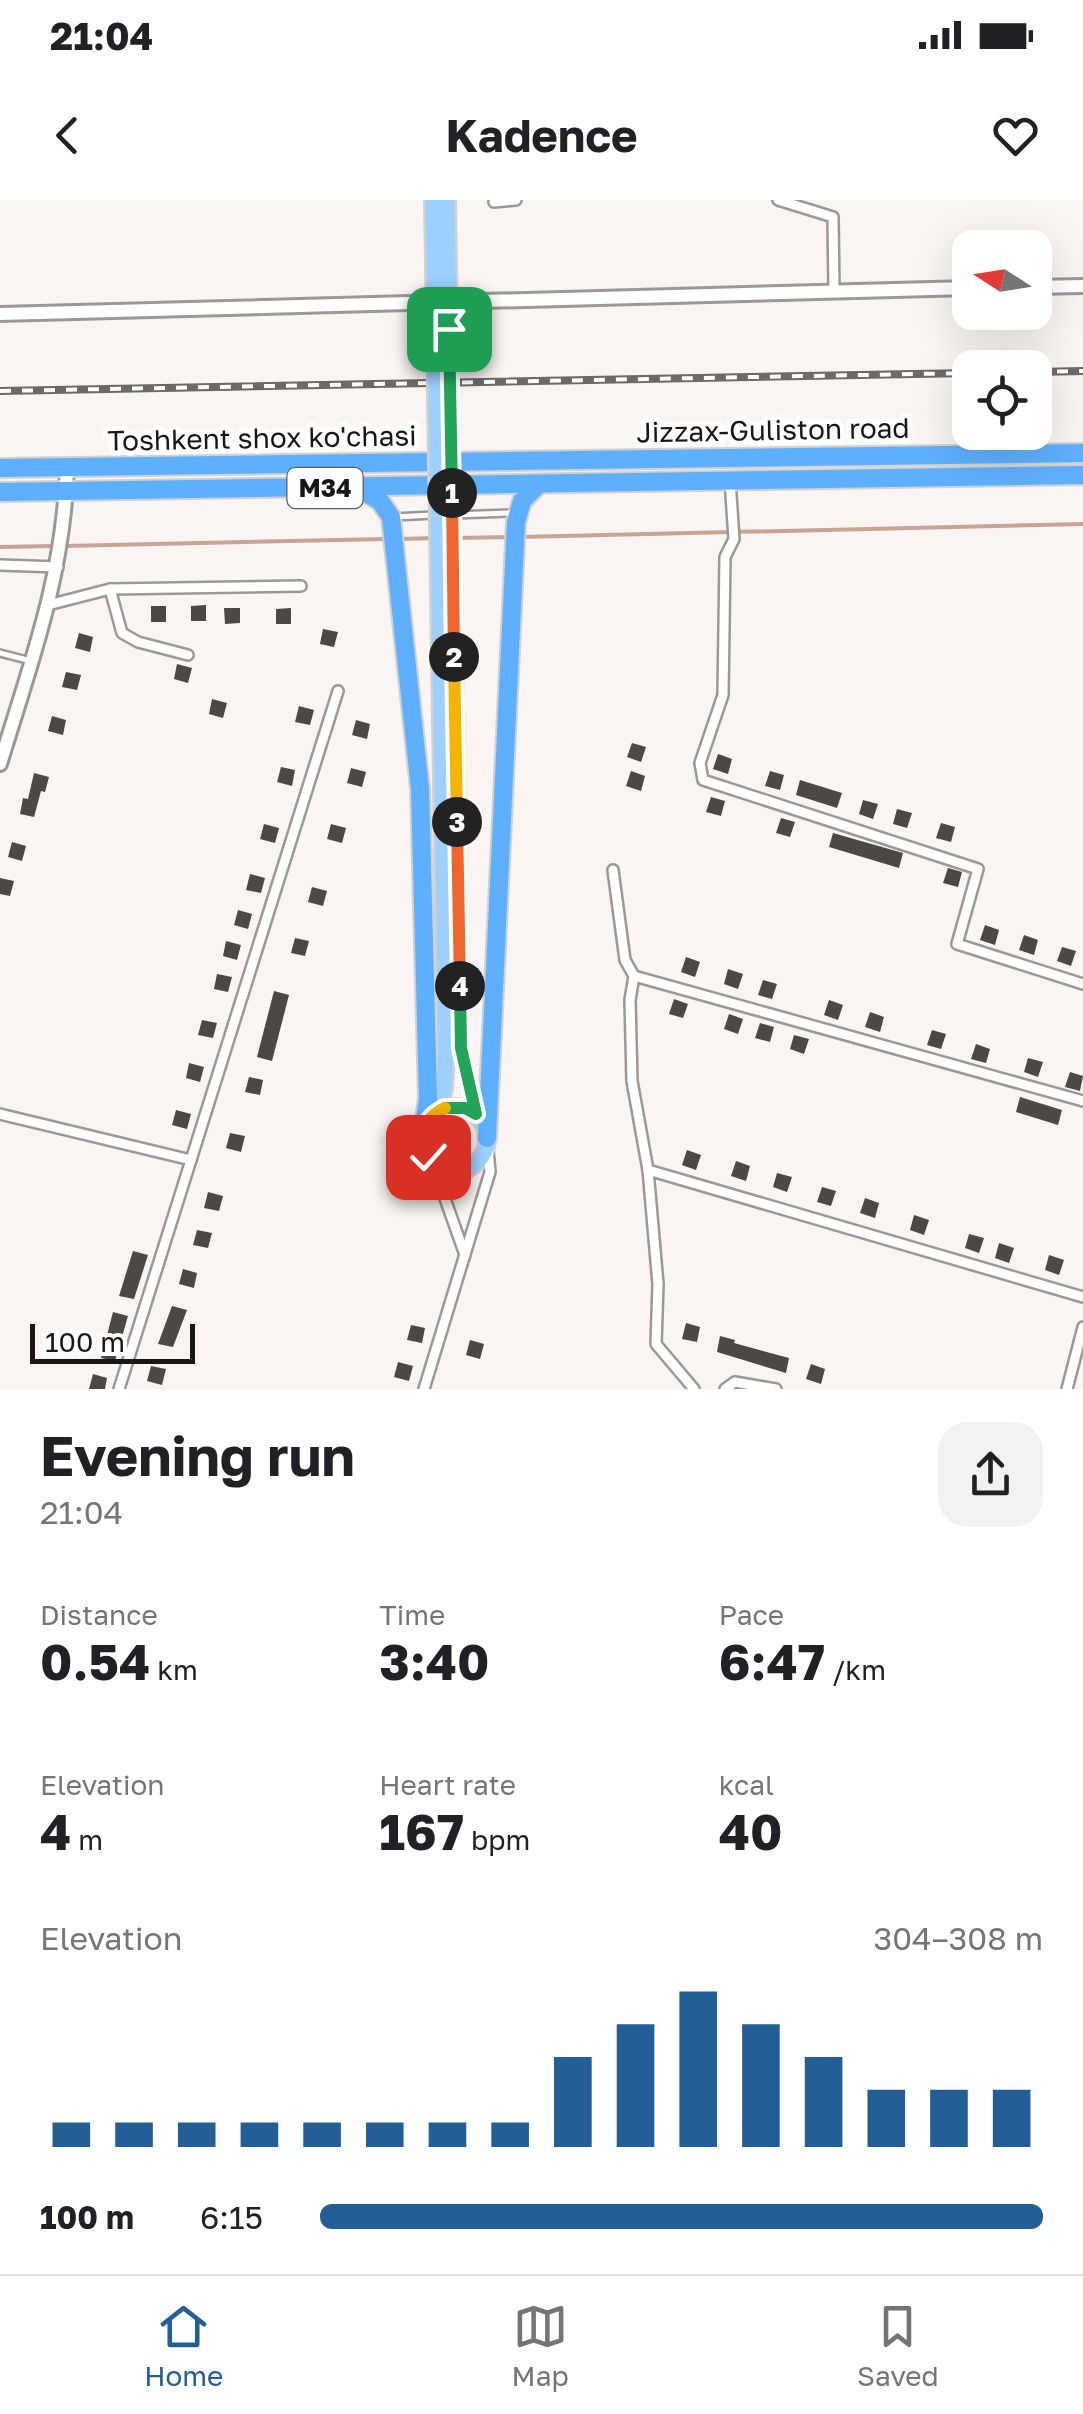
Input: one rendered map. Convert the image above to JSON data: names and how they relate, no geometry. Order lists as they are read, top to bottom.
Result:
{
  "streets": {
    "highway": ["Jizzax-Guliston road", "Toshkent shox ko'chasi", "M34"]
  },
  "crossings": [
    ["Jizzax-Guliston road", "Toshkent shox ko'chasi"],
    ["Toshkent shox ko'chasi", "M34"]
  ],
  "scale_bar": "100 m",
  "north": "left",
  "page": {
    "status": "21:04",
    "header": "Kadence",
    "pins": [
      "1",
      "2",
      "3",
      "4"
    ],
    "scale": "100 m",
    "heading": ["Evening run", "21:04"],
    "stats": [
      ["Distance", "0.54 km"],
      ["Time", "3:40"],
      ["Pace", "6:47 /km"],
      ["Elevation", "4 m"],
      ["Heart rate", "167 bpm"],
      ["kcal", "40"]
    ],
    "chart": ["Elevation", "304–308 m"],
    "list": [
      {
        "name": "100 m",
        "note": "6:15"
      }
    ],
    "tabs": ["Home", "Map", "Saved"]
  }
}
